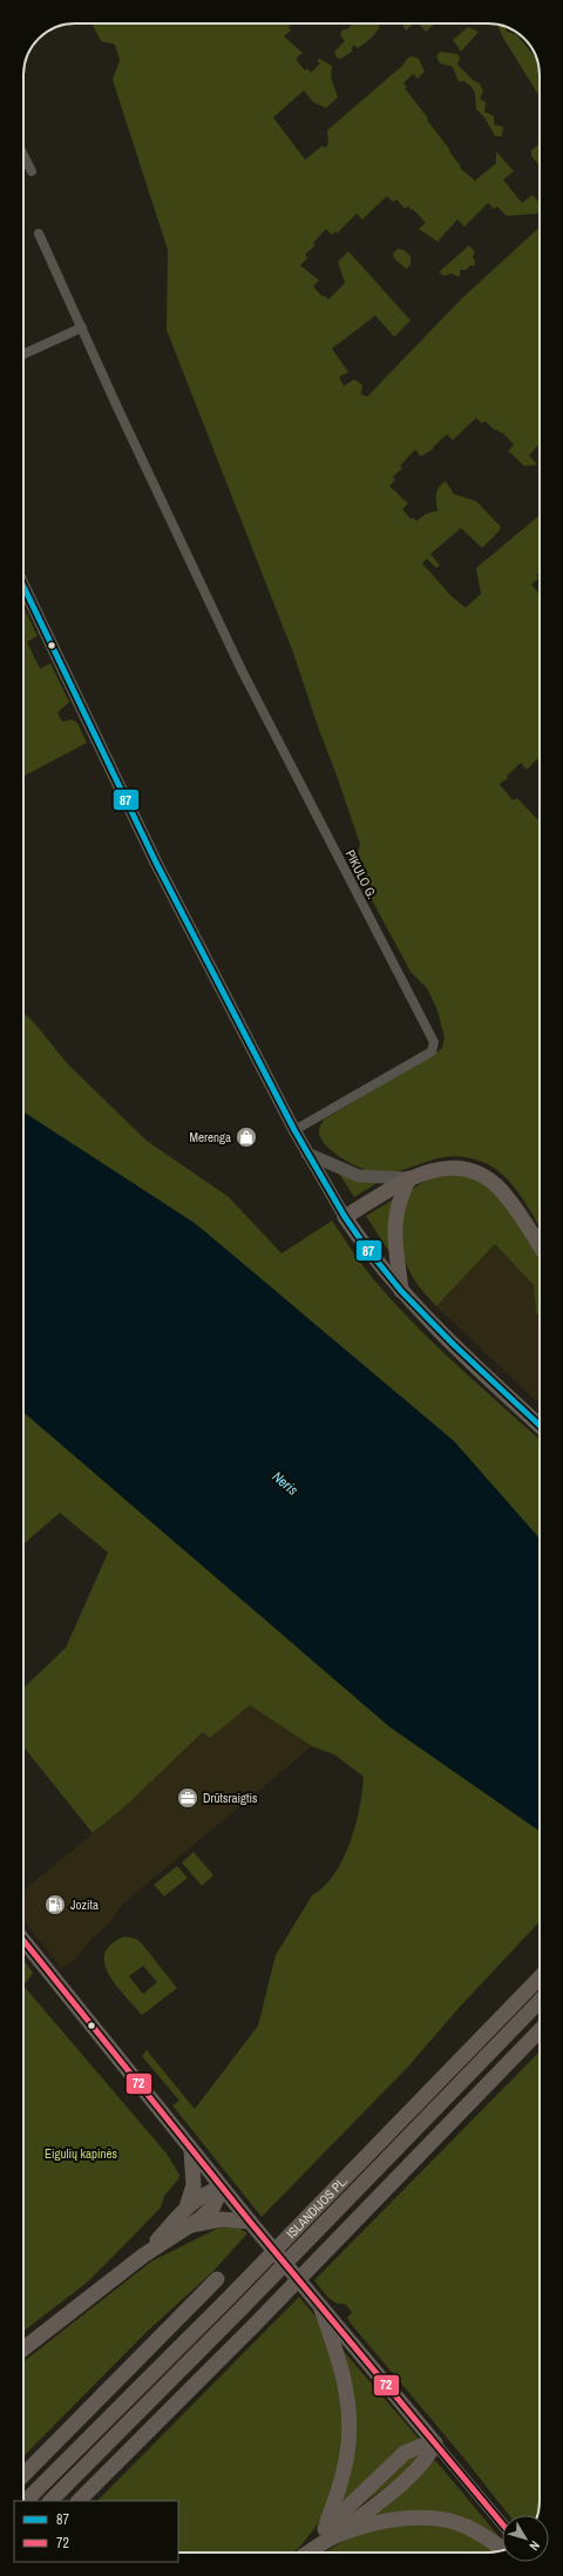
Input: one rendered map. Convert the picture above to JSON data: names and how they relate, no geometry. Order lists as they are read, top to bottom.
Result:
{
  "streets": {
    "highway": ["ISLANDIJOS PL."],
    "street": ["PIKULO G."]
  },
  "water": ["Neris"],
  "parks": ["Eigulių kapinės"],
  "places": {
    "shop": ["Merenga"],
    "office": ["Drūtsraigtis"],
    "fuel station": ["Jozita"]
  },
  "lines": ["transit line 87", "transit line 72"],
  "legend": ["87", "72"],
  "north": "bottom right"
}
